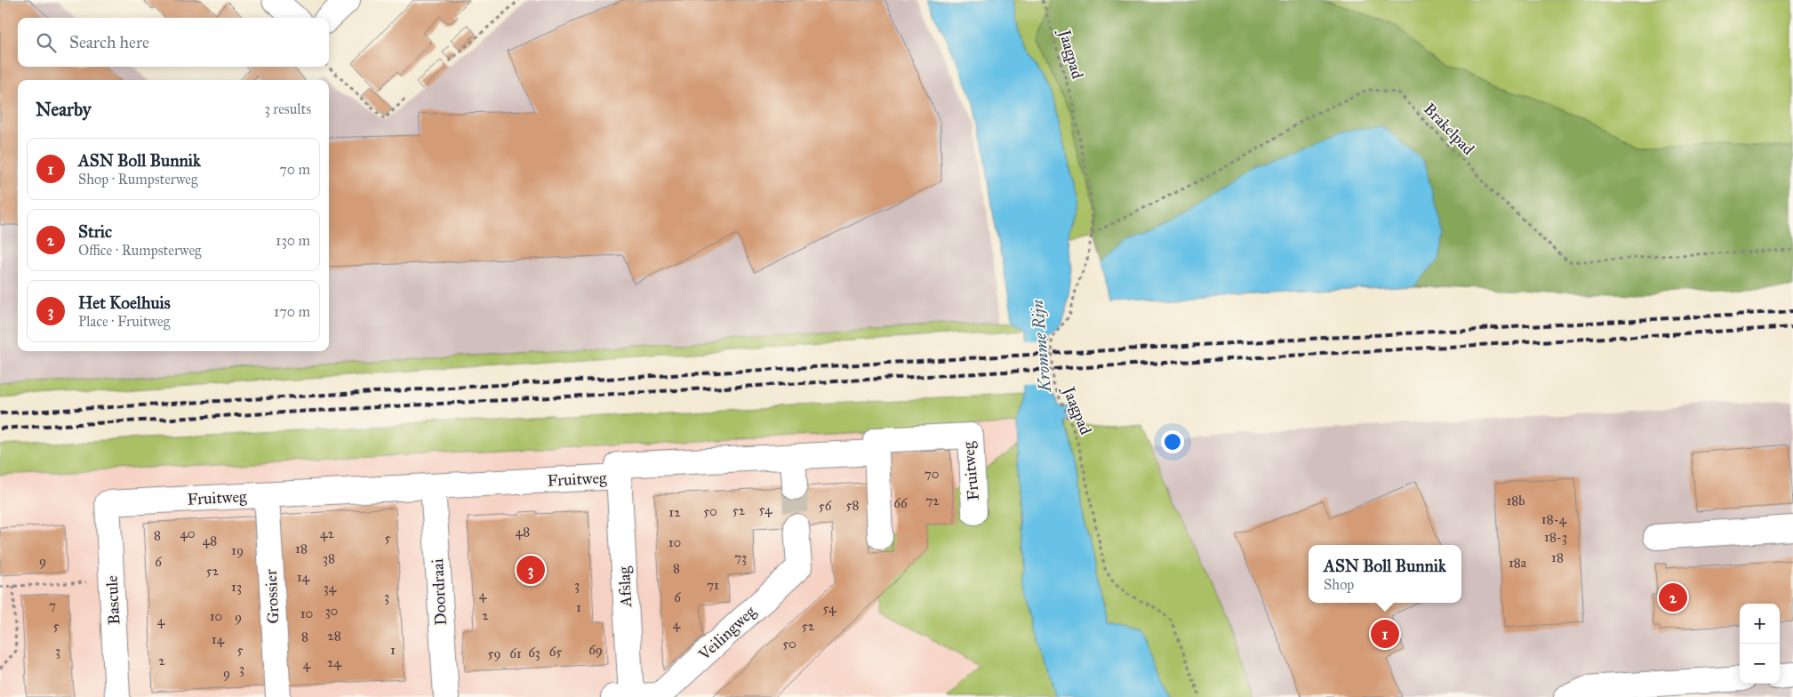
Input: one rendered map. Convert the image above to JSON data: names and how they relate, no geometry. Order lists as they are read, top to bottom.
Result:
{
  "streets": {
    "street": [
      "Fruitweg",
      "Afslag",
      "Doordraai",
      "Grossier",
      "Bascule",
      "Veilingweg"
    ],
    "path": ["Jaagpad", "Brakelpad"]
  },
  "crossings": [
    ["Jaagpad", "Brakelpad"],
    ["Fruitweg", "Afslag"],
    ["Fruitweg", "Doordraai"],
    ["Fruitweg", "Grossier"],
    ["Fruitweg", "Bascule"],
    ["Afslag", "Veilingweg"]
  ],
  "water": ["Kromme Rijn"],
  "house_numbers": [
    "70",
    "72",
    "18b",
    "66",
    "58",
    "56",
    "54",
    "52",
    "50",
    "12",
    "18-4",
    "48",
    "40",
    "42",
    "8",
    "18-3",
    "5",
    "48",
    "10",
    "18",
    "19",
    "73",
    "18",
    "38",
    "9",
    "6",
    "18a",
    "8",
    "52",
    "14",
    "3",
    "71",
    "13",
    "34",
    "4",
    "3",
    "6",
    "7",
    "1",
    "54",
    "30",
    "10",
    "2",
    "10",
    "9",
    "4",
    "4",
    "5",
    "52",
    "28",
    "8",
    "14",
    "50",
    "5",
    "1",
    "69",
    "3",
    "65",
    "63",
    "59",
    "61",
    "2",
    "24",
    "4",
    "3",
    "9"
  ],
  "page": {
    "search": "Search here",
    "heading": ["Nearby", "3 results"],
    "list": [
      {
        "mark": "1",
        "name": "ASN Boll Bunnik",
        "note": "Shop · Rumpsterweg",
        "value": "70 m"
      },
      {
        "mark": "2",
        "name": "Stric",
        "note": "Office · Rumpsterweg",
        "value": "130 m"
      },
      {
        "mark": "3",
        "name": "Het Koelhuis",
        "note": "Place · Fruitweg",
        "value": "170 m"
      }
    ],
    "popup": ["ASN Boll Bunnik", "Shop"],
    "pins": ["3", "2", "1"],
    "map_buttons": ["+", "−"]
  }
}
